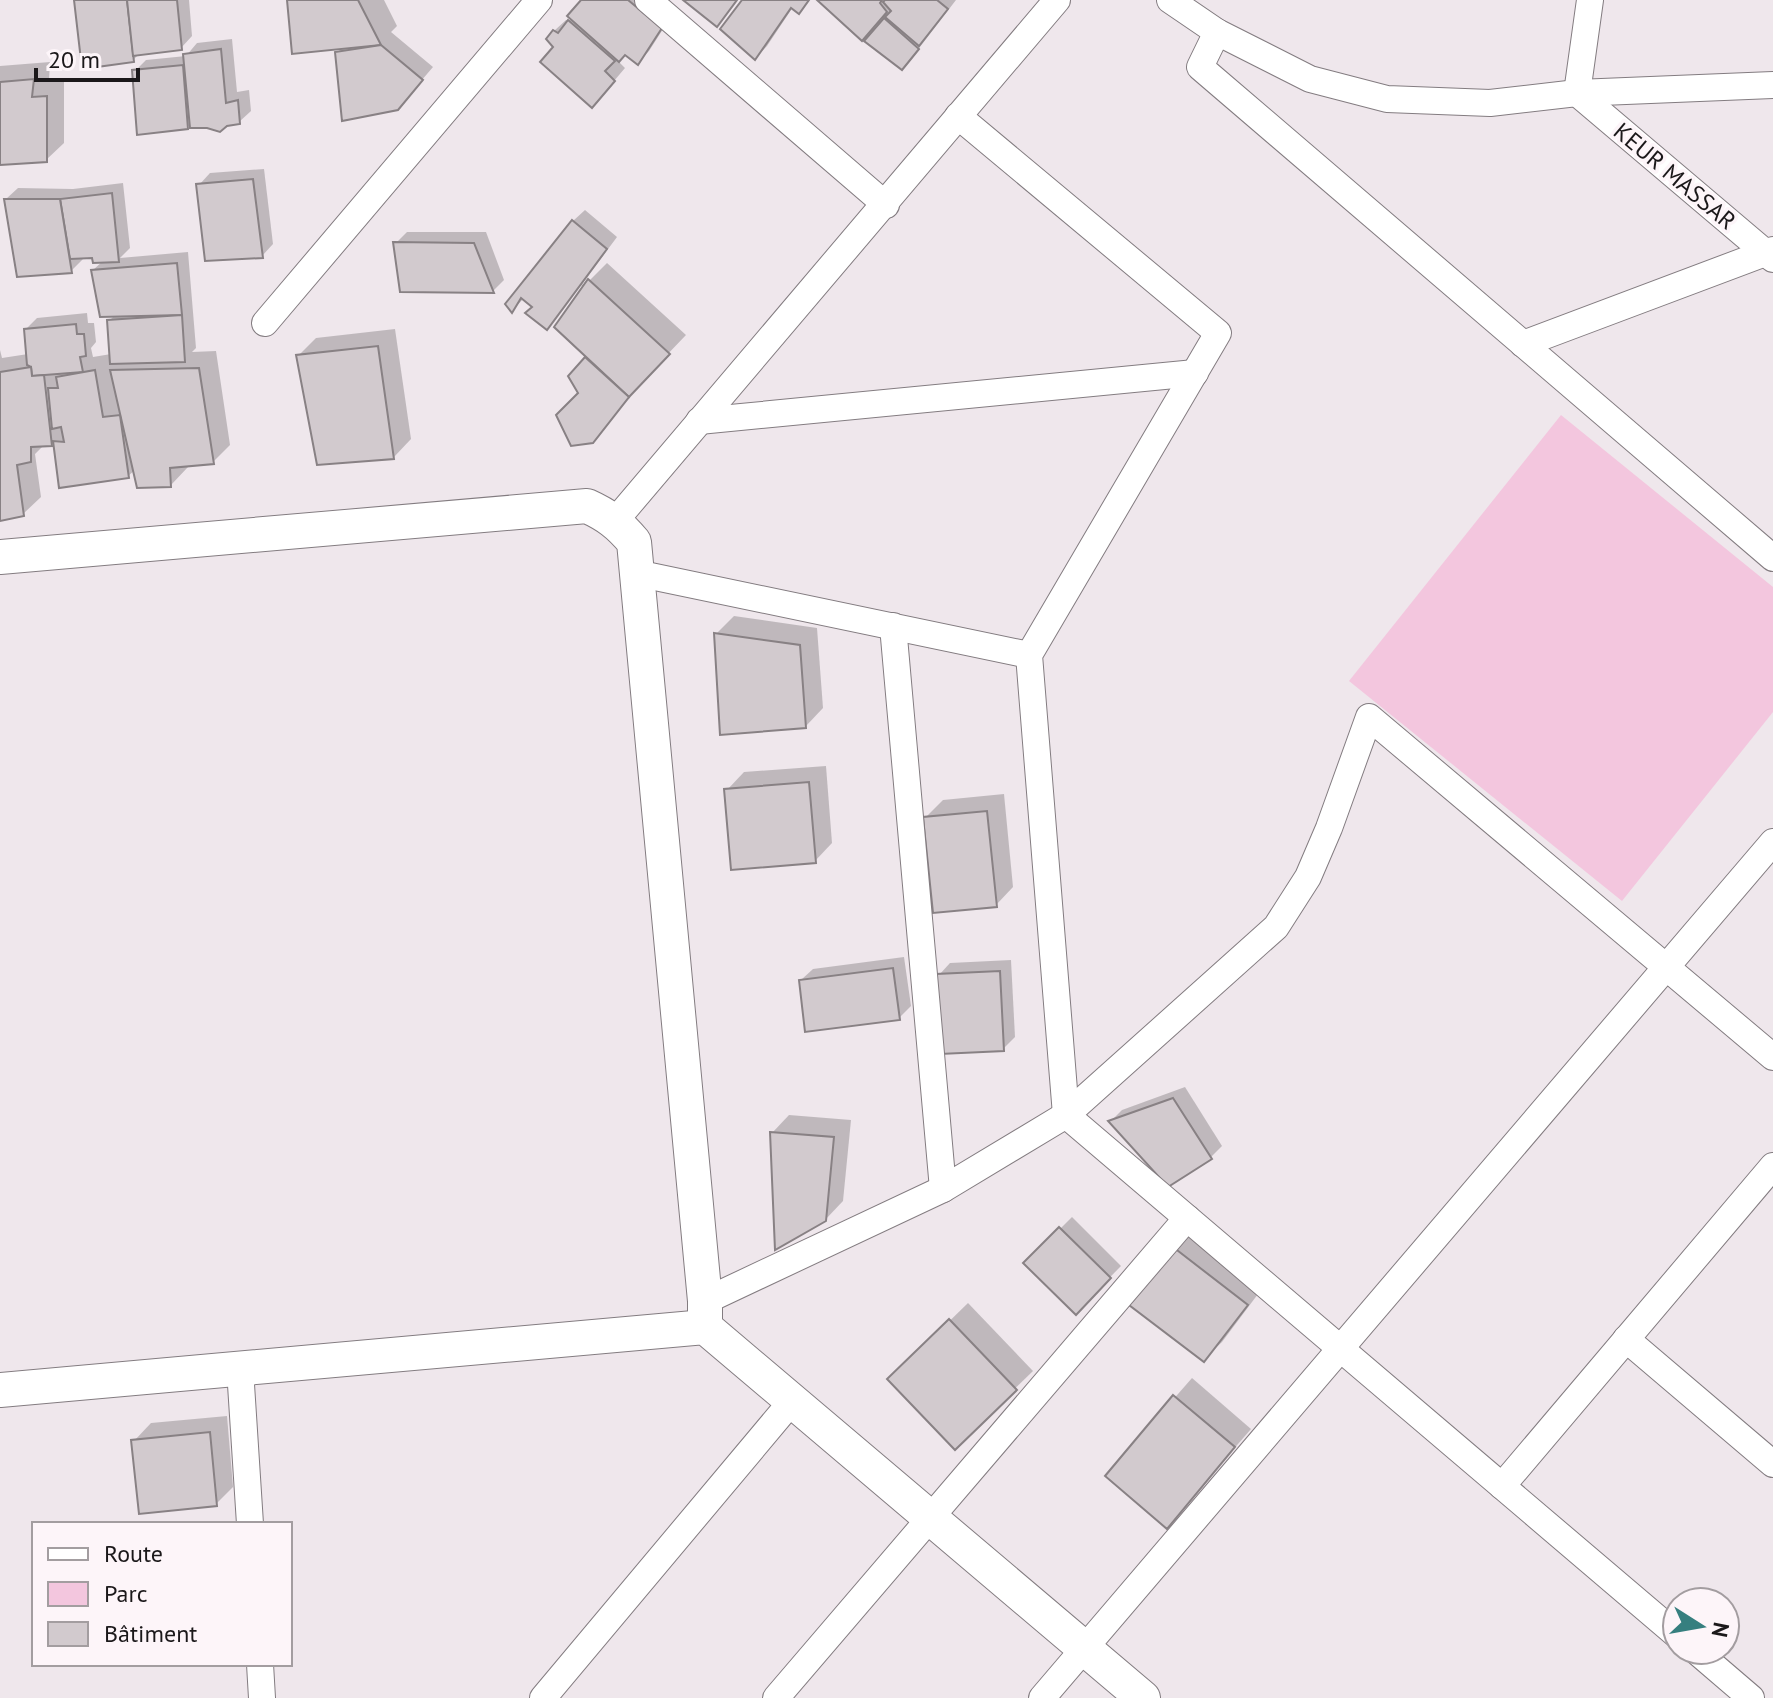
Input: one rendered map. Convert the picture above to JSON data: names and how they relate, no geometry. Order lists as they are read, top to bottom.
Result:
{
  "streets": {
    "street": ["KEUR MASSAR"]
  },
  "legend": ["Route", "Parc", "Bâtiment"],
  "scale_bar": "20 m",
  "north": "right"
}
